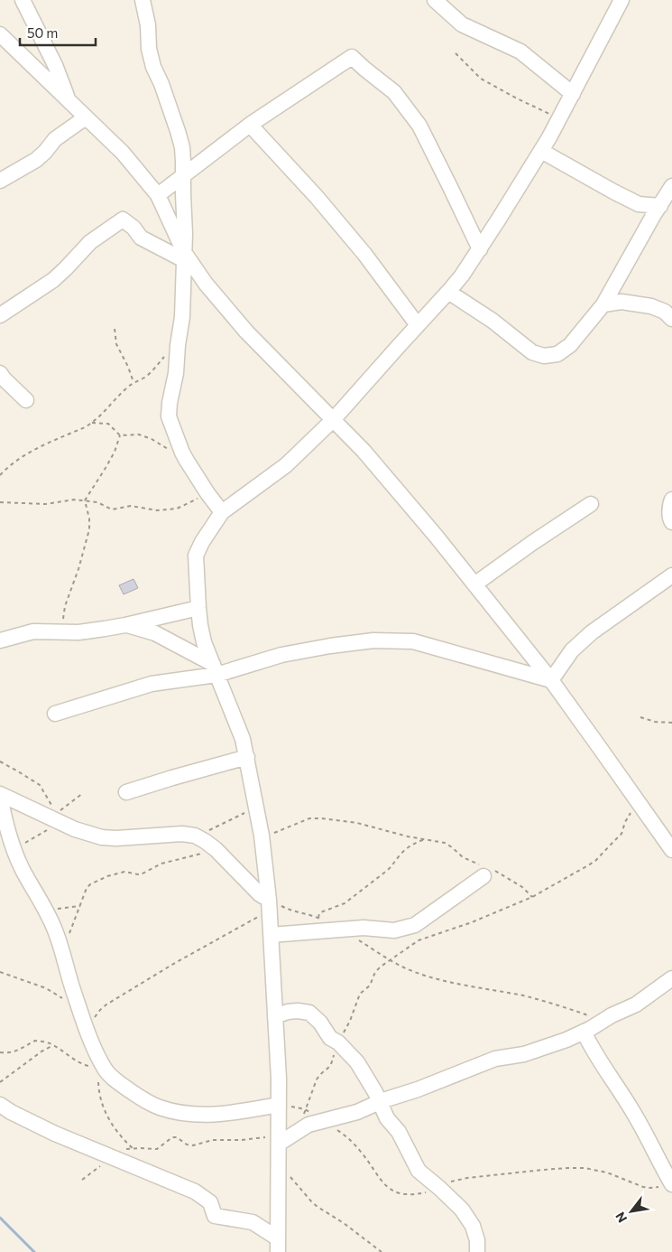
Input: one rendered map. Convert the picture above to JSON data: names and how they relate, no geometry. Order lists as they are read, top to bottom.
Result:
{
  "scale_bar": "50 m",
  "north": "bottom left"
}
